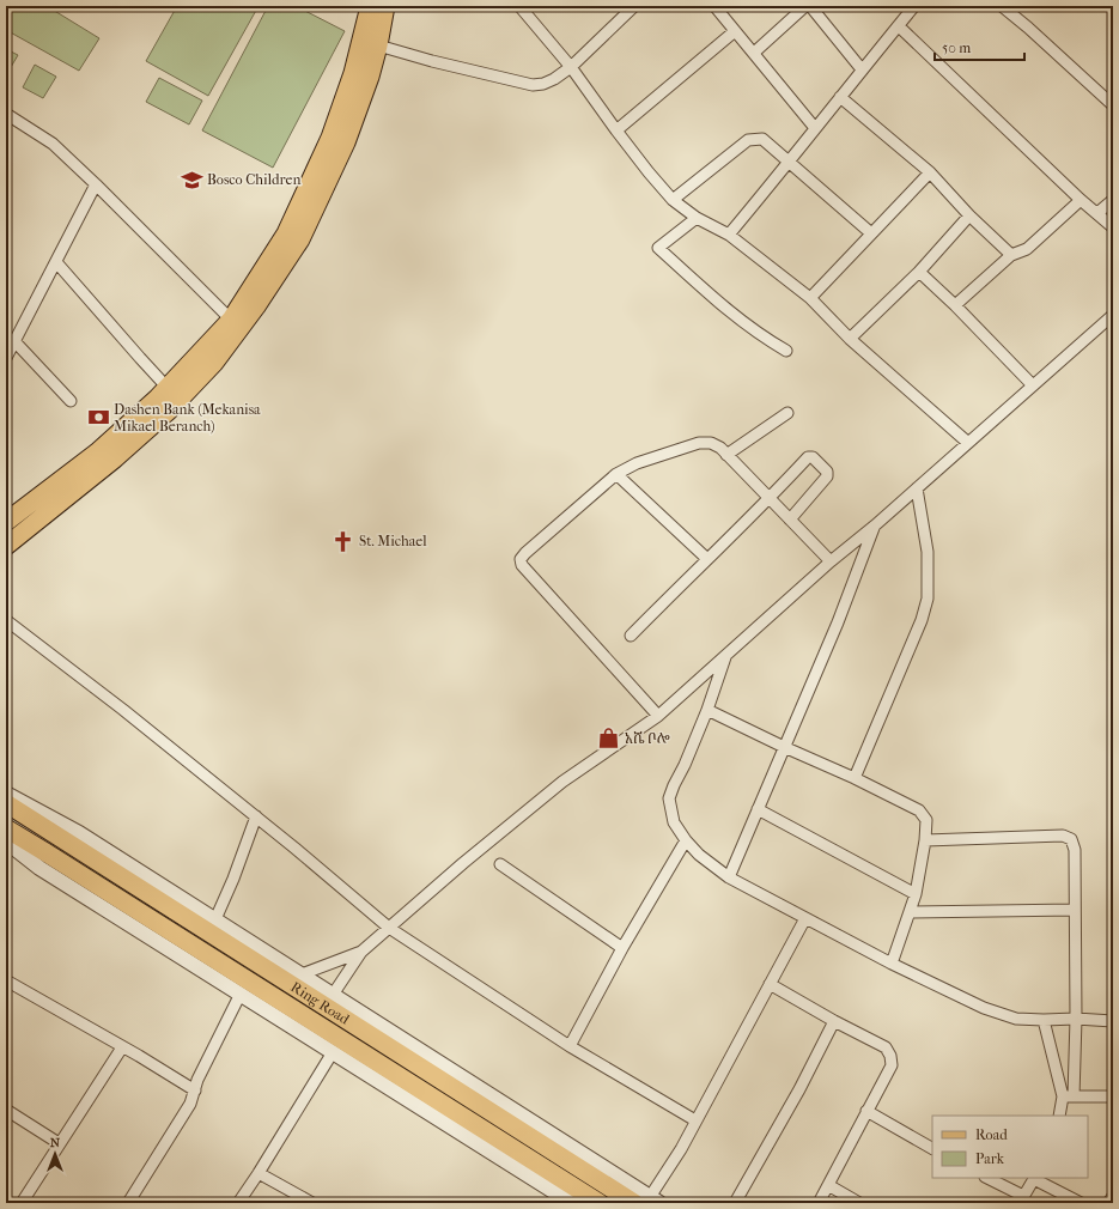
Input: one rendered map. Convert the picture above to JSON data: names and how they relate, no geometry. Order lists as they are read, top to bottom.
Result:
{
  "streets": {
    "main road": ["Ring Road"]
  },
  "places": {
    "school or university": ["Bosco Children"],
    "bank": ["Dashen Bank (Mekanisa Mikael Beranch)"],
    "church": ["St. Michael"],
    "shop": ["አሼ ቦሎ"]
  },
  "legend": ["Road", "Park"],
  "scale_bar": "50 m",
  "north": "top"
}
